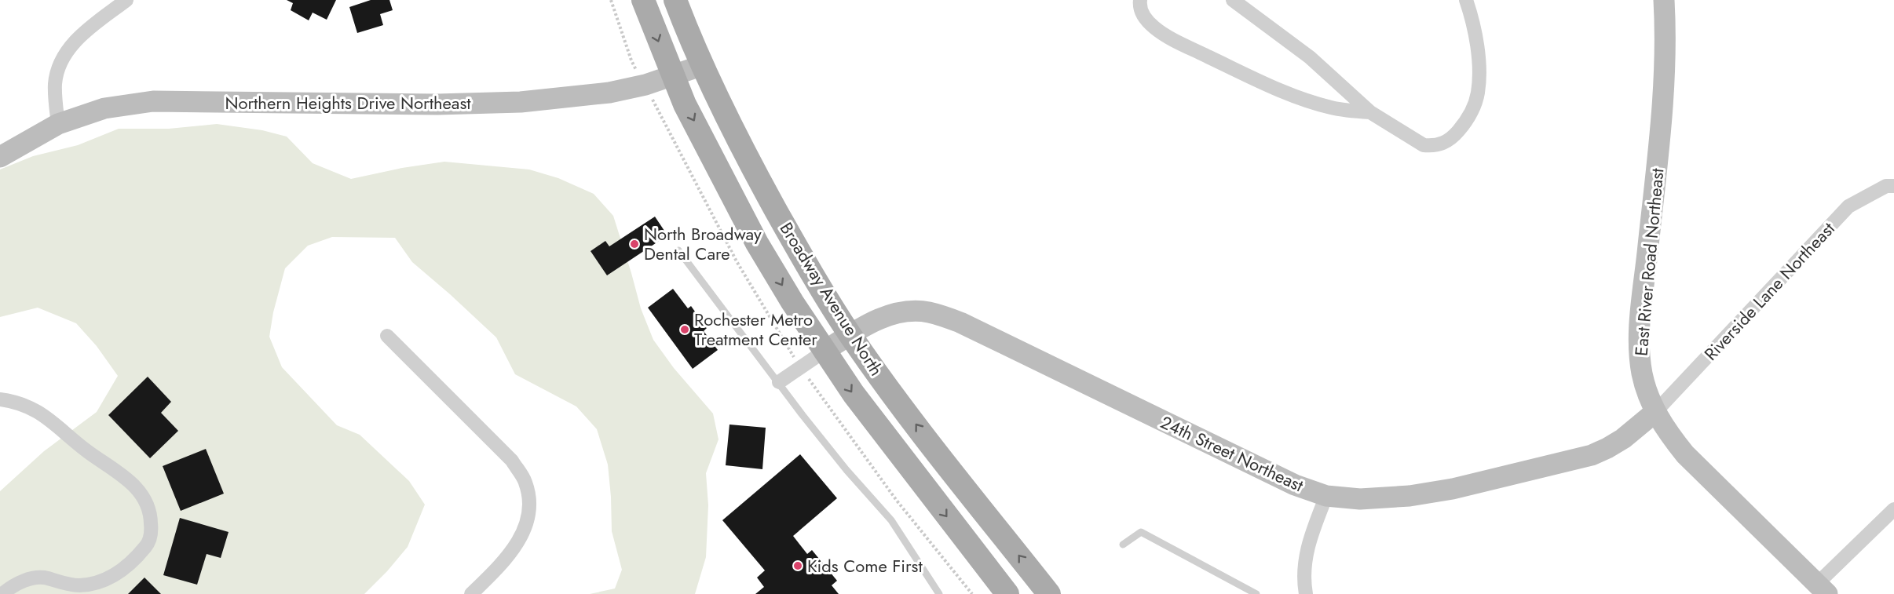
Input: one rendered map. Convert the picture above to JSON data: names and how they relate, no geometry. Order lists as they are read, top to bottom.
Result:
{
  "streets": {
    "main road": ["Broadway Avenue North"],
    "street": [
      "Northern Heights Drive Northeast",
      "East River Road Northeast",
      "Riverside Lane Northeast",
      "24th Street Northeast"
    ]
  },
  "crossings": [
    ["Northern Heights Drive Northeast", "Broadway Avenue North"],
    ["East River Road Northeast", "Riverside Lane Northeast"],
    ["East River Road Northeast", "24th Street Northeast"],
    ["Riverside Lane Northeast", "24th Street Northeast"],
    ["Broadway Avenue North", "24th Street Northeast"]
  ],
  "places": ["North Broadway Dental Care", "Rochester Metro Treatment Center", "Kids Come First"]
}
